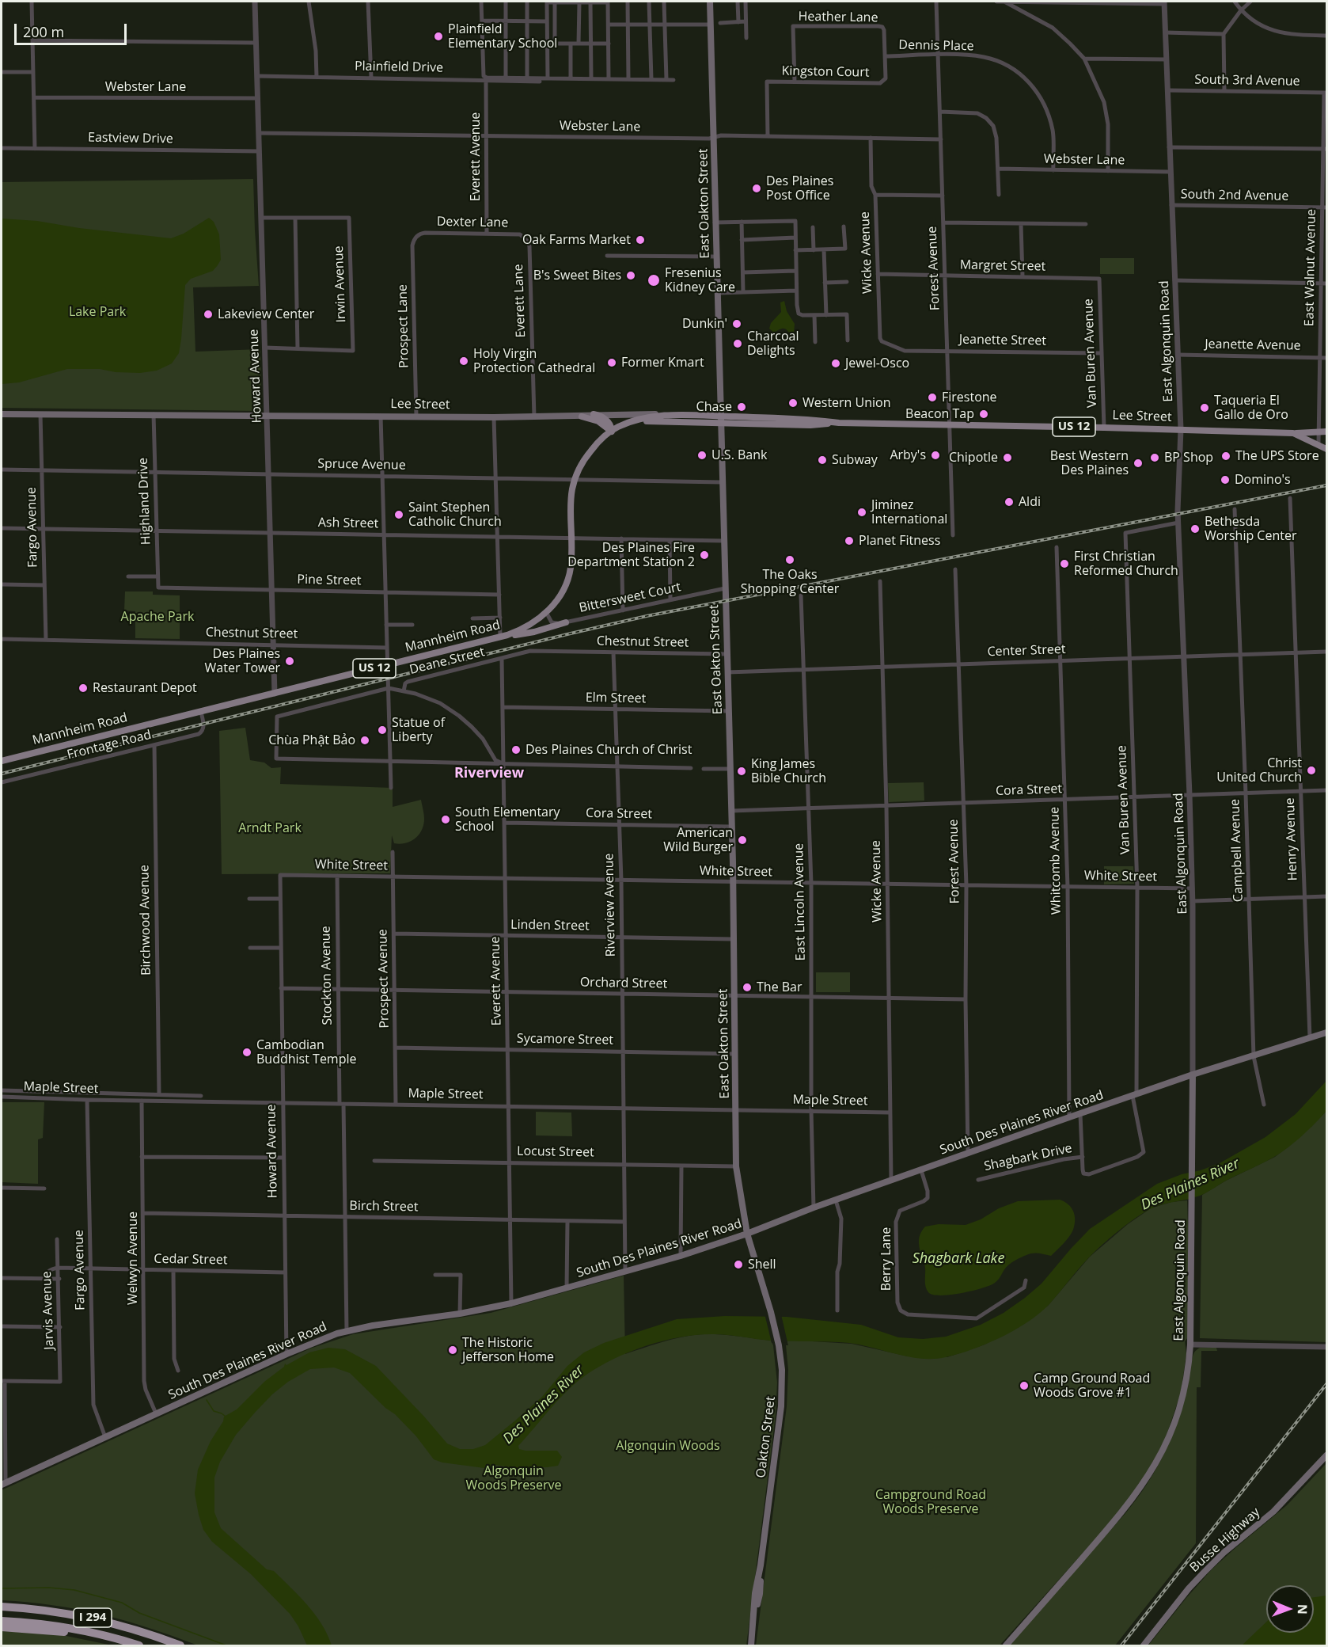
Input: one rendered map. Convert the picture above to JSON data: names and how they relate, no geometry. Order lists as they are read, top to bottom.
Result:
{
  "streets": {
    "highway": ["I 294"],
    "main road": [
      "East Oakton Street",
      "East Algonquin Road",
      "Lee Street",
      "US 12",
      "Mannheim Road",
      "South Des Plaines River Road",
      "Oakton Street",
      "Busse Highway"
    ],
    "street": [
      "Heather Lane",
      "Dennis Place",
      "Plainfield Drive",
      "Kingston Court",
      "South 3rd Avenue",
      "Webster Lane",
      "Eastview Drive",
      "Everett Avenue",
      "South 2nd Avenue",
      "Dexter Lane",
      "Wicke Avenue",
      "Margret Street",
      "East Walnut Avenue",
      "Forest Avenue",
      "Irwin Avenue",
      "Everett Lane",
      "Prospect Lane",
      "Jeanette Street",
      "Jeanette Avenue",
      "Van Buren Avenue",
      "Howard Avenue",
      "Spruce Avenue",
      "Highland Drive",
      "Ash Street",
      "Fargo Avenue",
      "Pine Street",
      "Bittersweet Court",
      "Chestnut Street",
      "Center Street",
      "Deane Street",
      "Elm Street",
      "Frontage Road",
      "Cora Street",
      "Henry Avenue",
      "Campbell Avenue",
      "Whitcomb Avenue",
      "White Street",
      "East Lincoln Avenue",
      "Riverview Avenue",
      "Birchwood Avenue",
      "Linden Street",
      "Stockton Avenue",
      "Prospect Avenue",
      "Orchard Street",
      "Sycamore Street",
      "Maple Street",
      "Locust Street",
      "Shagbark Drive",
      "Birch Street",
      "Welwyn Avenue",
      "Berry Lane",
      "Cedar Street",
      "Jarvis Avenue"
    ]
  },
  "crossings": [
    ["Heather Lane", "Dennis Place"],
    ["Heather Lane", "Kingston Court"],
    ["Dennis Place", "Webster Lane"],
    ["Dennis Place", "Forest Avenue"],
    ["Plainfield Drive", "Everett Avenue"],
    ["Plainfield Drive", "Howard Avenue"],
    ["Kingston Court", "Webster Lane"],
    ["South 3rd Avenue", "East Walnut Avenue"],
    ["South 3rd Avenue", "East Algonquin Road"],
    ["Webster Lane", "Everett Avenue"],
    ["Webster Lane", "East Oakton Street"],
    ["Webster Lane", "Wicke Avenue"],
    ["Webster Lane", "Forest Avenue"],
    ["Webster Lane", "East Algonquin Road"],
    ["Webster Lane", "Howard Avenue"],
    ["Eastview Drive", "Howard Avenue"],
    ["Everett Avenue", "Dexter Lane"],
    ["Everett Avenue", "Chestnut Street"],
    ["Everett Avenue", "Deane Street"],
    ["Everett Avenue", "Elm Street"],
    ["Everett Avenue", "Cora Street"],
    ["Everett Avenue", "White Street"],
    ["Everett Avenue", "Linden Street"],
    ["Everett Avenue", "Orchard Street"],
    ["Everett Avenue", "Sycamore Street"],
    ["Everett Avenue", "Maple Street"],
    ["Everett Avenue", "South Des Plaines River Road"],
    ["Everett Avenue", "Locust Street"],
    ["Everett Avenue", "Birch Street"],
    ["South 2nd Avenue", "East Walnut Avenue"],
    ["South 2nd Avenue", "East Algonquin Road"],
    ["East Oakton Street", "Lee Street"],
    ["East Oakton Street", "Spruce Avenue"],
    ["East Oakton Street", "Ash Street"],
    ["East Oakton Street", "Bittersweet Court"],
    ["East Oakton Street", "Chestnut Street"],
    ["East Oakton Street", "Center Street"],
    ["East Oakton Street", "Elm Street"],
    ["East Oakton Street", "Cora Street"],
    ["East Oakton Street", "White Street"],
    ["East Oakton Street", "Linden Street"],
    ["East Oakton Street", "Orchard Street"],
    ["East Oakton Street", "Sycamore Street"],
    ["East Oakton Street", "Maple Street"],
    ["East Oakton Street", "South Des Plaines River Road"],
    ["East Oakton Street", "Locust Street"],
    ["East Oakton Street", "Oakton Street"],
    ["Dexter Lane", "Everett Lane"],
    ["Dexter Lane", "Prospect Lane"],
    ["Wicke Avenue", "Margret Street"],
    ["Wicke Avenue", "Jeanette Street"],
    ["Wicke Avenue", "Center Street"],
    ["Wicke Avenue", "Cora Street"],
    ["Wicke Avenue", "White Street"],
    ["Wicke Avenue", "Orchard Street"],
    ["Wicke Avenue", "Maple Street"],
    ["Wicke Avenue", "South Des Plaines River Road"],
    ["Margret Street", "Forest Avenue"],
    ["Margret Street", "Van Buren Avenue"],
    ["East Walnut Avenue", "Jeanette Avenue"],
    ["East Walnut Avenue", "Lee Street"],
    ["East Walnut Avenue", "US 12"],
    ["Forest Avenue", "Jeanette Street"],
    ["Forest Avenue", "Lee Street"],
    ["Forest Avenue", "Center Street"],
    ["Forest Avenue", "Cora Street"],
    ["Forest Avenue", "White Street"],
    ["Forest Avenue", "Orchard Street"],
    ["Forest Avenue", "South Des Plaines River Road"],
    ["Everett Lane", "Lee Street"],
    ["Prospect Lane", "Lee Street"],
    ["Jeanette Street", "Van Buren Avenue"],
    ["East Algonquin Road", "Jeanette Avenue"],
    ["East Algonquin Road", "Van Buren Avenue"],
    ["East Algonquin Road", "Lee Street"],
    ["East Algonquin Road", "Center Street"],
    ["East Algonquin Road", "Cora Street"],
    ["East Algonquin Road", "White Street"],
    ["East Algonquin Road", "South Des Plaines River Road"],
    ["Van Buren Avenue", "Lee Street"],
    ["Van Buren Avenue", "Center Street"],
    ["Van Buren Avenue", "Cora Street"],
    ["Van Buren Avenue", "White Street"],
    ["Van Buren Avenue", "South Des Plaines River Road"],
    ["Van Buren Avenue", "Shagbark Drive"],
    ["Howard Avenue", "Lee Street"],
    ["Howard Avenue", "Spruce Avenue"],
    ["Howard Avenue", "Ash Street"],
    ["Howard Avenue", "Pine Street"],
    ["Howard Avenue", "Chestnut Street"],
    ["Howard Avenue", "Mannheim Road"],
    ["Howard Avenue", "White Street"],
    ["Howard Avenue", "Orchard Street"],
    ["Howard Avenue", "Maple Street"],
    ["Howard Avenue", "South Des Plaines River Road"],
    ["Howard Avenue", "Birch Street"],
    ["Howard Avenue", "Cedar Street"],
    ["Lee Street", "US 12"],
    ["Lee Street", "Highland Drive"],
    ["Lee Street", "Fargo Avenue"],
    ["Lee Street", "Mannheim Road"],
    ["US 12", "Mannheim Road"],
    ["Spruce Avenue", "Highland Drive"],
    ["Spruce Avenue", "Fargo Avenue"],
    ["Spruce Avenue", "Mannheim Road"],
    ["Highland Drive", "Ash Street"],
    ["Highland Drive", "Pine Street"],
    ["Ash Street", "Fargo Avenue"],
    ["Ash Street", "Mannheim Road"],
    ["Fargo Avenue", "Chestnut Street"],
    ["Fargo Avenue", "Maple Street"],
    ["Fargo Avenue", "South Des Plaines River Road"],
    ["Fargo Avenue", "Cedar Street"],
    ["Bittersweet Court", "Mannheim Road"],
    ["Chestnut Street", "Deane Street"],
    ["Chestnut Street", "Riverview Avenue"],
    ["Mannheim Road", "Frontage Road"],
    ["Center Street", "Henry Avenue"],
    ["Center Street", "Campbell Avenue"],
    ["Center Street", "Whitcomb Avenue"],
    ["Center Street", "East Lincoln Avenue"],
    ["Elm Street", "Riverview Avenue"],
    ["Frontage Road", "Birchwood Avenue"],
    ["Cora Street", "Henry Avenue"],
    ["Cora Street", "Campbell Avenue"],
    ["Cora Street", "Whitcomb Avenue"],
    ["Cora Street", "East Lincoln Avenue"],
    ["Cora Street", "Riverview Avenue"],
    ["Henry Avenue", "South Des Plaines River Road"],
    ["Campbell Avenue", "South Des Plaines River Road"],
    ["Whitcomb Avenue", "White Street"],
    ["Whitcomb Avenue", "South Des Plaines River Road"],
    ["White Street", "East Lincoln Avenue"],
    ["White Street", "Riverview Avenue"],
    ["White Street", "Stockton Avenue"],
    ["White Street", "Prospect Avenue"],
    ["East Lincoln Avenue", "Orchard Street"],
    ["East Lincoln Avenue", "Maple Street"],
    ["East Lincoln Avenue", "South Des Plaines River Road"],
    ["Riverview Avenue", "Linden Street"],
    ["Riverview Avenue", "Orchard Street"],
    ["Riverview Avenue", "Sycamore Street"],
    ["Riverview Avenue", "Maple Street"],
    ["Riverview Avenue", "South Des Plaines River Road"],
    ["Riverview Avenue", "Locust Street"],
    ["Riverview Avenue", "Birch Street"],
    ["Birchwood Avenue", "Maple Street"],
    ["Linden Street", "Prospect Avenue"],
    ["Stockton Avenue", "Orchard Street"],
    ["Stockton Avenue", "Maple Street"],
    ["Stockton Avenue", "South Des Plaines River Road"],
    ["Stockton Avenue", "Birch Street"],
    ["Prospect Avenue", "Orchard Street"],
    ["Prospect Avenue", "Sycamore Street"],
    ["Prospect Avenue", "Maple Street"],
    ["Maple Street", "Welwyn Avenue"],
    ["South Des Plaines River Road", "Welwyn Avenue"],
    ["South Des Plaines River Road", "Berry Lane"],
    ["Birch Street", "Welwyn Avenue"],
    ["Welwyn Avenue", "Cedar Street"],
    ["Cedar Street", "Jarvis Avenue"]
  ],
  "districts": ["Riverview"],
  "water": ["Des Plaines River", "Shagbark Lake"],
  "parks": [
    "Lake Park",
    "Apache Park",
    "Arndt Park",
    "Algonquin Woods",
    "Algonquin Woods Preserve",
    "Campground Road Woods Preserve"
  ],
  "places": [
    "Plainfield Elementary School",
    "Des Plaines Post Office",
    "Oak Farms Market",
    "B's Sweet Bites",
    "Fresenius Kidney Care",
    "Lakeview Center",
    "Dunkin'",
    "Charcoal Delights",
    "Holy Virgin Protection Cathedral",
    "Former Kmart",
    "Jewel-Osco",
    "Firestone",
    "Western Union",
    "Chase",
    "Taqueria El Gallo de Oro",
    "Beacon Tap",
    "U.S. Bank",
    "Arby's",
    "The UPS Store",
    "Chipotle",
    "BP Shop",
    "Subway",
    "Best Western Des Plaines",
    "Domino's",
    "Aldi",
    "Jiminez International",
    "Saint Stephen Catholic Church",
    "Bethesda Worship Center",
    "Planet Fitness",
    "Des Plaines Fire Department Station 2",
    "The Oaks Shopping Center",
    "First Christian Reformed Church",
    "Des Plaines Water Tower",
    "Restaurant Depot",
    "Statue of Liberty",
    "Chùa Phật Bảo",
    "Des Plaines Church of Christ",
    "Christ United Church",
    "King James Bible Church",
    "South Elementary School",
    "American Wild Burger",
    "The Bar",
    "Cambodian Buddhist Temple",
    "Shell",
    "The Historic Jefferson Home",
    "Camp Ground Road Woods Grove #1"
  ],
  "scale_bar": "200 m",
  "north": "right"
}
